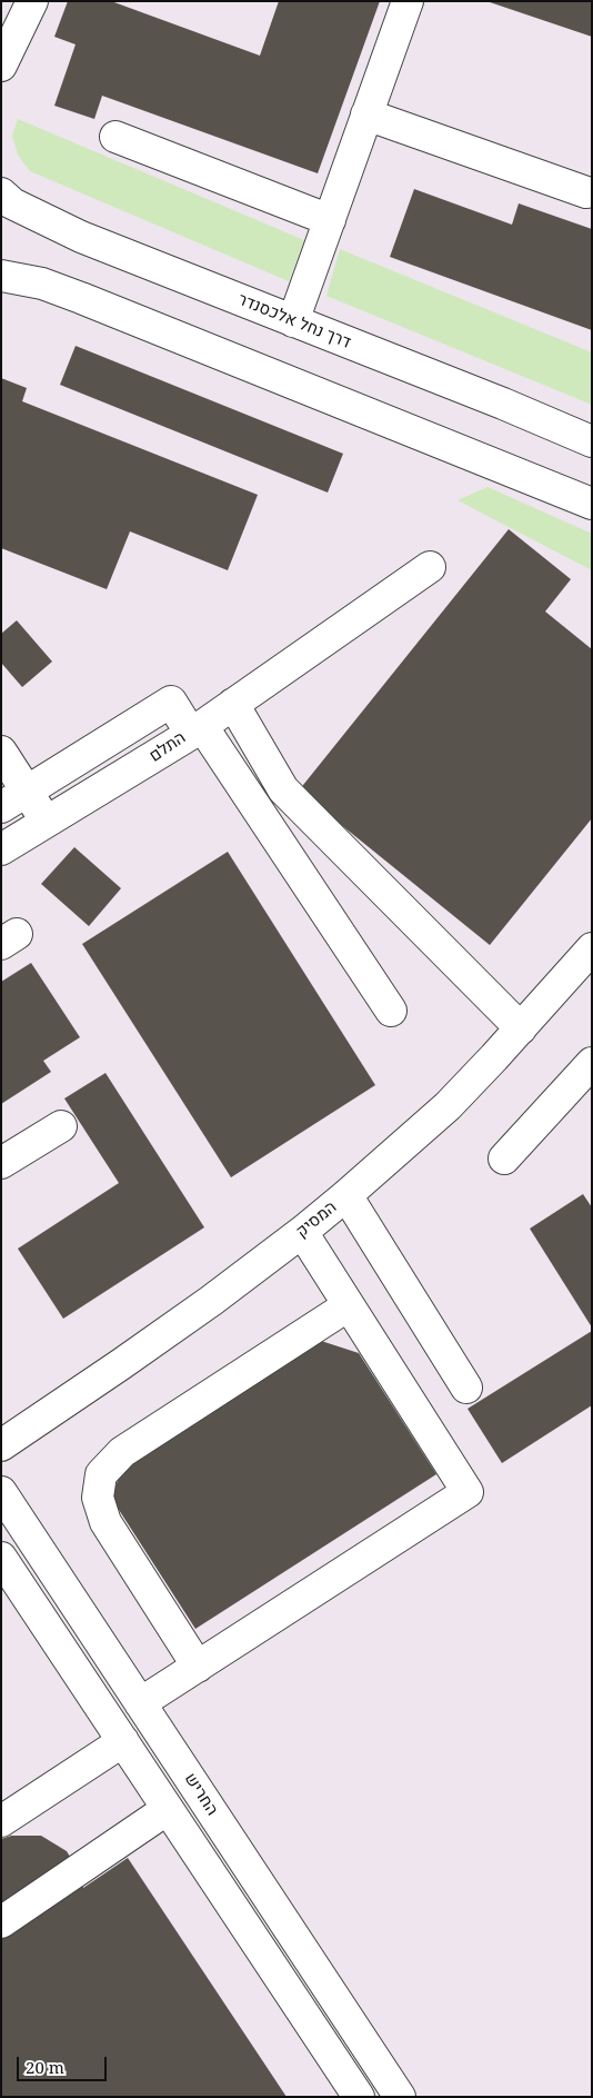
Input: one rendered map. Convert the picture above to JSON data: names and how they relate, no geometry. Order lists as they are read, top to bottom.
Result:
{
  "streets": {
    "street": [
      "דרך נחל אלכסנדר",
      "התלם",
      "המסיק",
      "החריש"
    ]
  },
  "scale_bar": "20 m"
}
